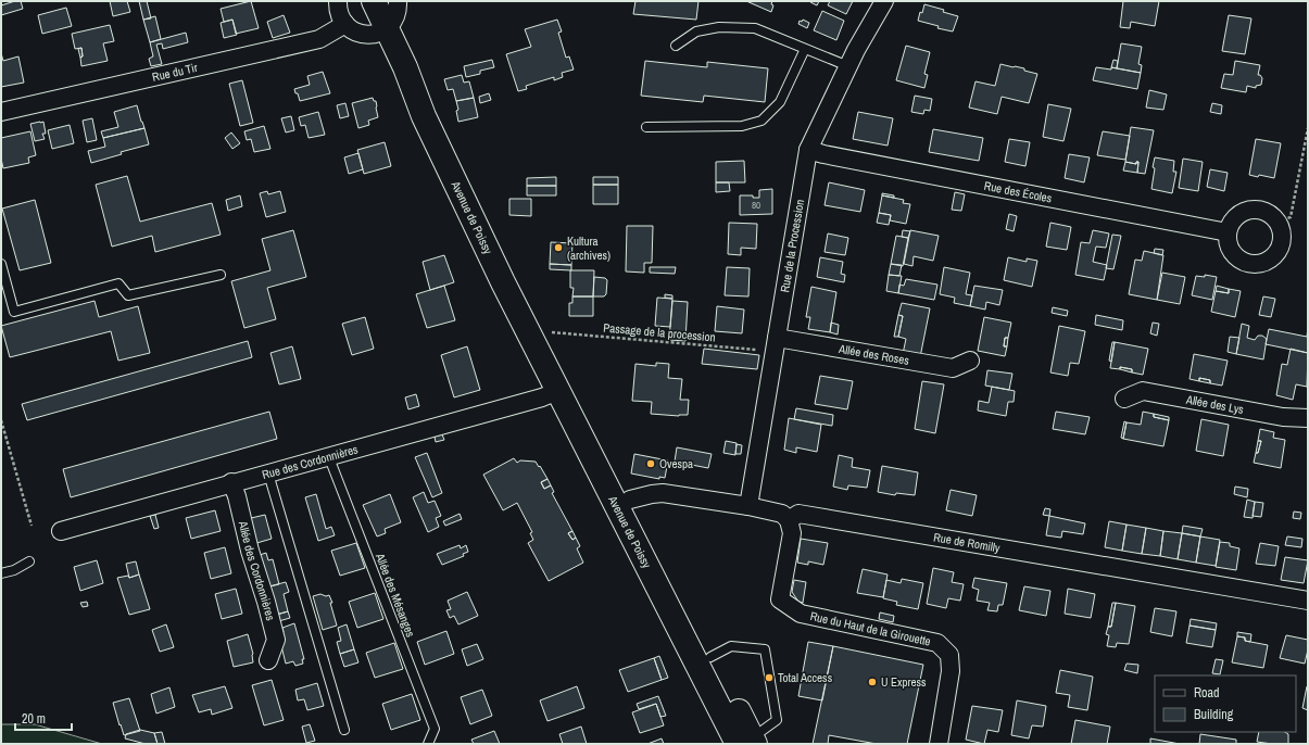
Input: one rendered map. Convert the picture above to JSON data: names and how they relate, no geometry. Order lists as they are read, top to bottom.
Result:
{
  "streets": {
    "main road": ["Avenue de Poissy"],
    "street": [
      "Rue du Tir",
      "Rue des Écoles",
      "Rue de la Procession",
      "Allée des Roses",
      "Allée des Lys",
      "Rue des Cordonnières",
      "Rue de Romilly",
      "Allée des Cordonnières",
      "Rue du Haut de la Girouette"
    ],
    "lane": ["Allée des Mésanges"],
    "path": ["Passage de la procession"]
  },
  "crossings": [
    ["Rue des Écoles", "Rue de la Procession"],
    ["Avenue de Poissy", "Passage de la procession"],
    ["Avenue de Poissy", "Rue des Cordonnières"],
    ["Rue de la Procession", "Passage de la procession"],
    ["Rue de la Procession", "Allée des Roses"],
    ["Passage de la procession", "Allée des Roses"],
    ["Rue des Cordonnières", "Allée des Cordonnières"],
    ["Rue des Cordonnières", "Allée des Mésanges"],
    ["Rue de Romilly", "Rue du Haut de la Girouette"]
  ],
  "places": [
    "Kultura (archives)",
    "Ovespa",
    "Total Access",
    "U Express"
  ],
  "house_numbers": ["80"],
  "legend": ["Road", "Building"],
  "scale_bar": "20 m"
}
